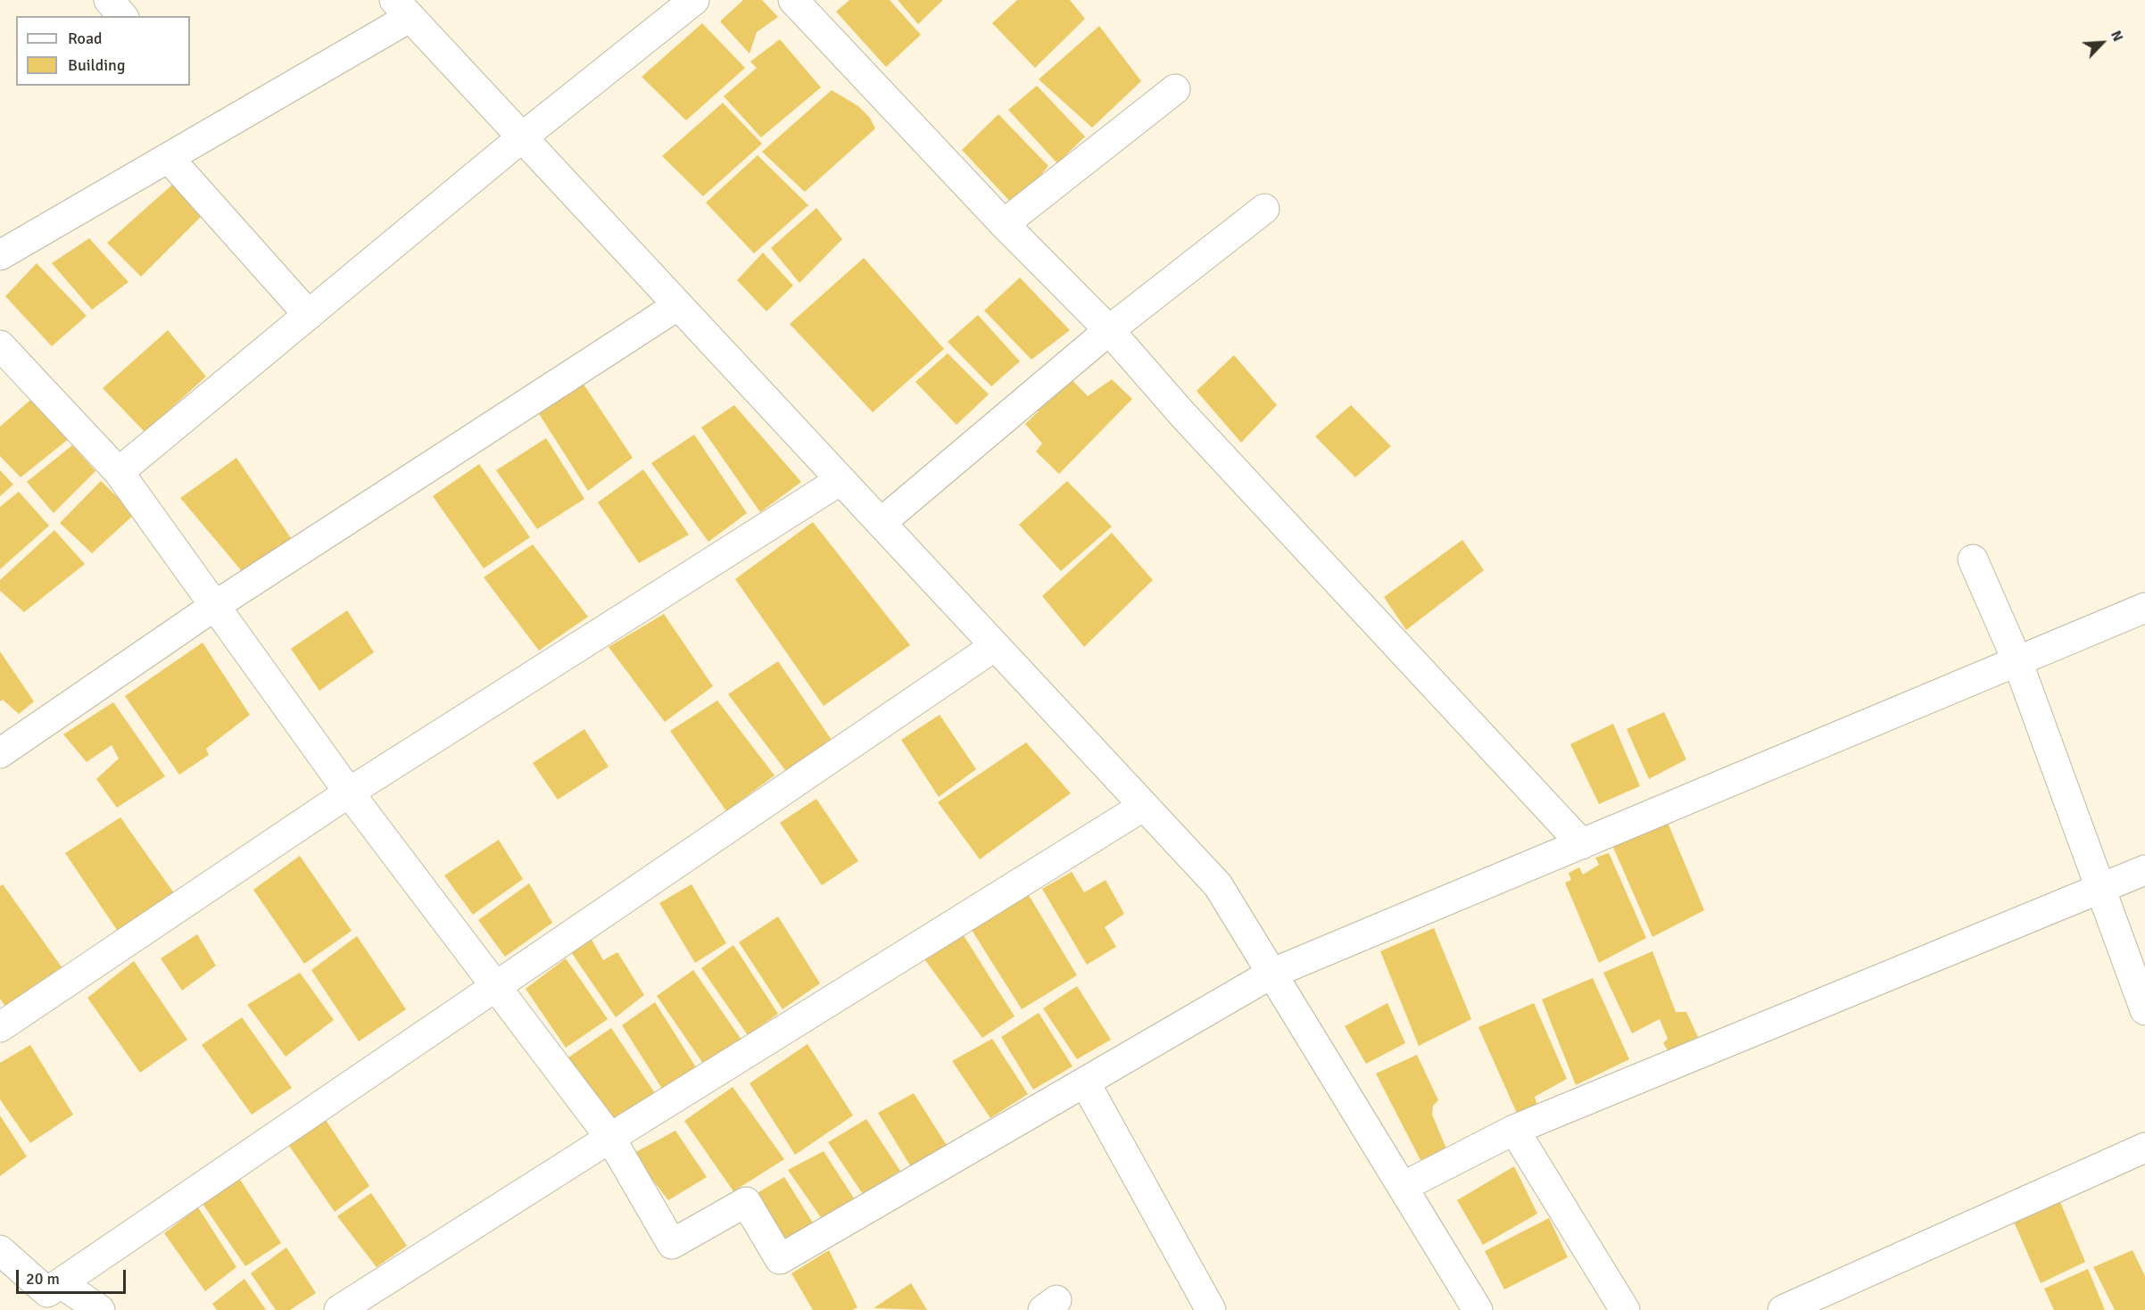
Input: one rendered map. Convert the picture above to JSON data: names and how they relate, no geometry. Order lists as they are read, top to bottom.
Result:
{
  "legend": ["Road", "Building"],
  "scale_bar": "20 m",
  "north": "top right"
}
